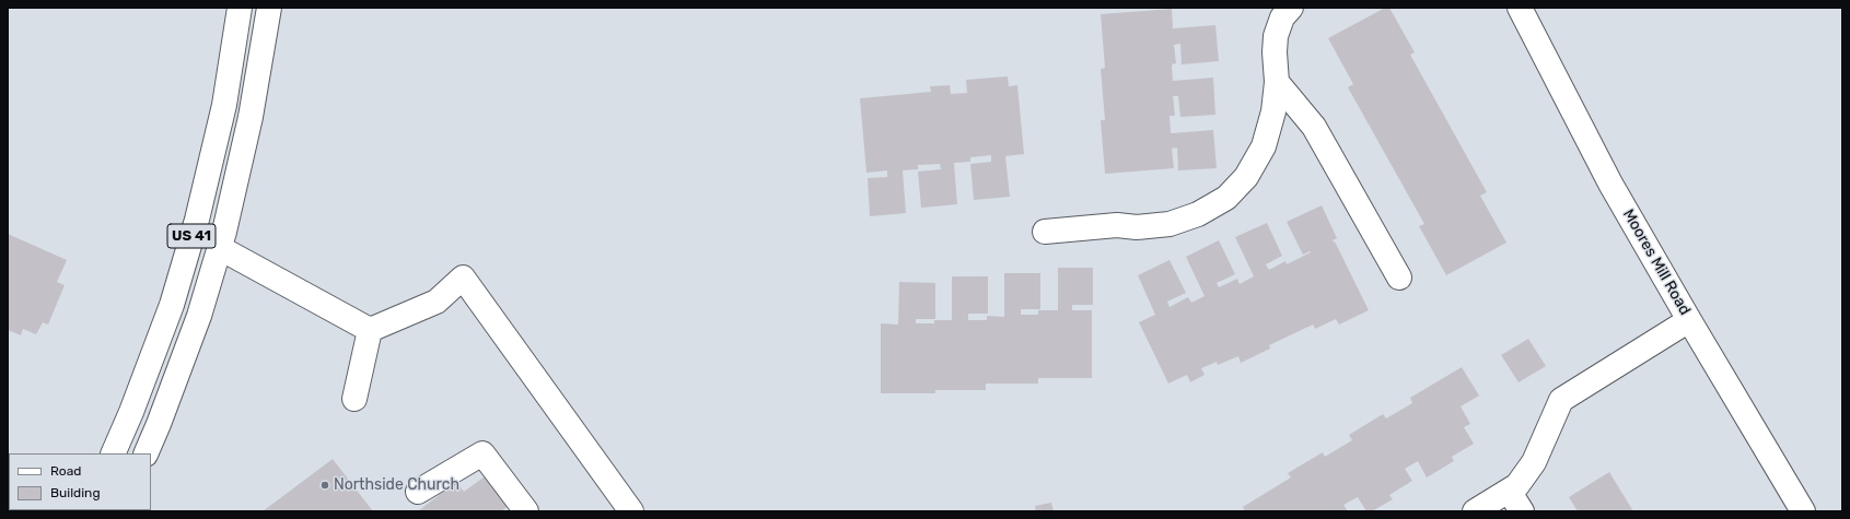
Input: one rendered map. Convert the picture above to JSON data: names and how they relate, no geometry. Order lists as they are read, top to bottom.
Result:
{
  "streets": {
    "street": ["US 41", "Moores Mill Road"]
  },
  "places": ["Northside Church"],
  "legend": ["Road", "Building"]
}
